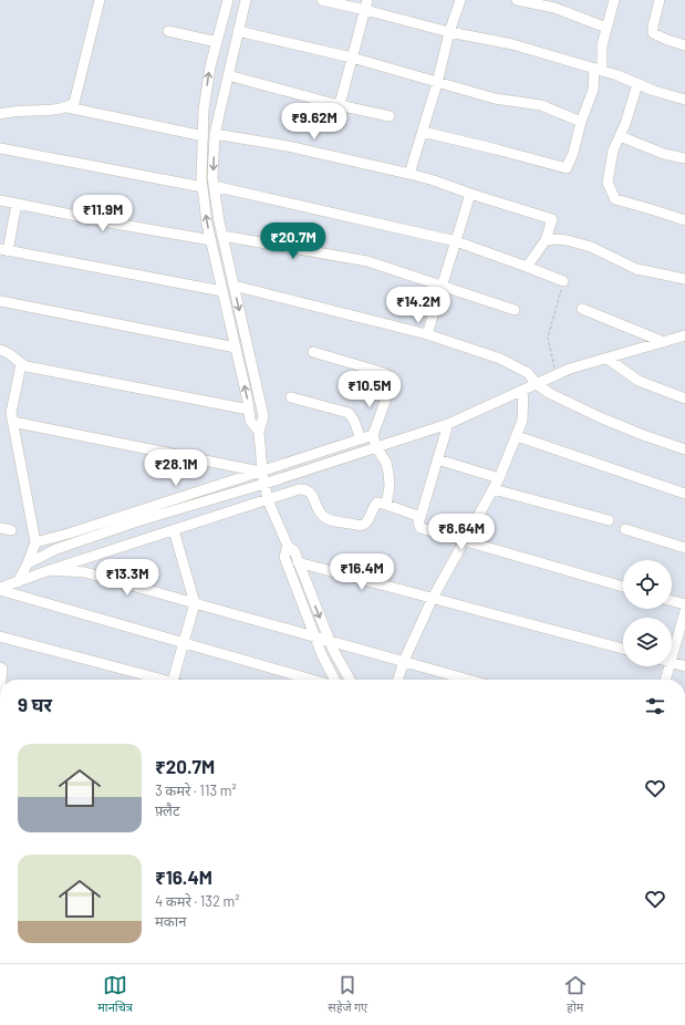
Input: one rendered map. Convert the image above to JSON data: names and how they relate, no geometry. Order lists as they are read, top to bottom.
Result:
{
  "page": {
    "price": [
      "₹9.62M",
      "₹11.9M",
      "₹20.7M",
      "₹14.2M",
      "₹10.5M",
      "₹28.1M",
      "₹8.64M",
      "₹16.4M",
      "₹13.3M"
    ],
    "heading": "9 घर",
    "list": [
      {
        "name": "₹20.7M",
        "note": "3 कमरे · 113 m² · फ़्लैट"
      },
      {
        "name": "₹16.4M",
        "note": "4 कमरे · 132 m² · मकान"
      }
    ],
    "tabs": ["मानचित्र", "सहेजे गए", "होम"]
  }
}
